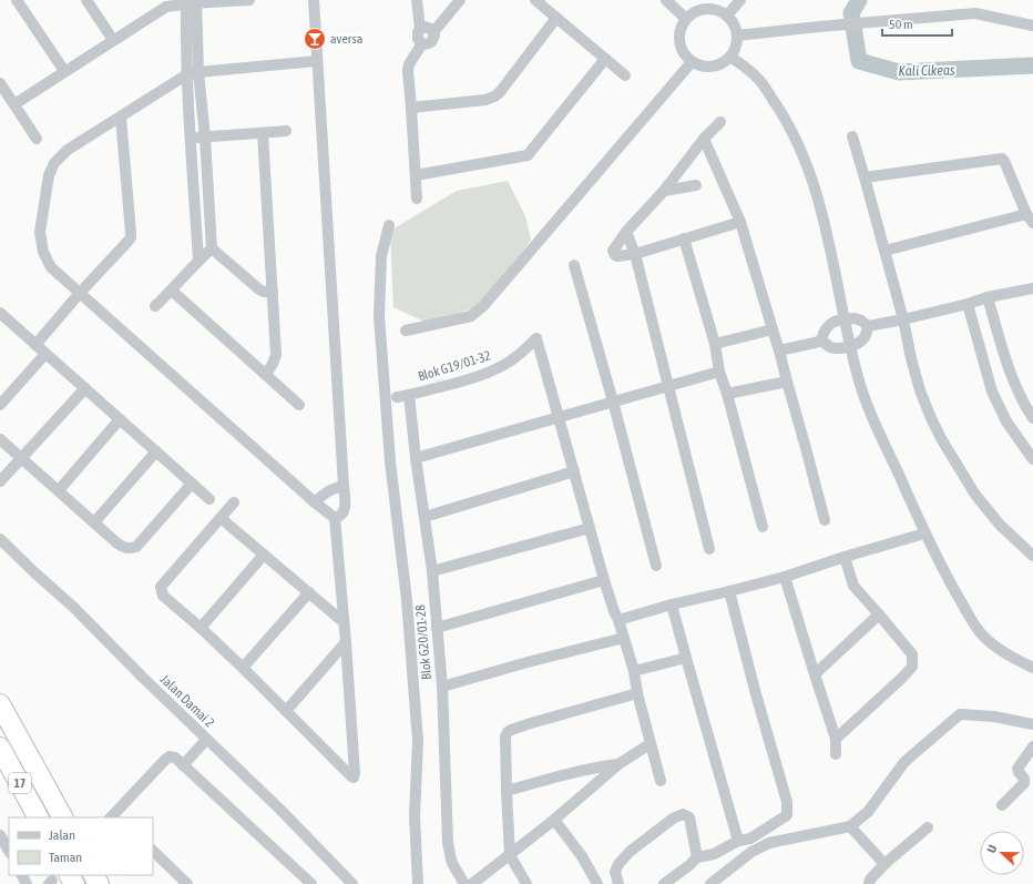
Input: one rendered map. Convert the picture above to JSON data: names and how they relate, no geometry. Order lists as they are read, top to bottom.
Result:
{
  "streets": {
    "highway": ["17"],
    "street": ["Blok G19/01-32", "Blok G20/01-28", "Jalan Damai 2"]
  },
  "crossings": [
    ["Blok G19/01-32", "Blok G20/01-28"]
  ],
  "water": ["Kali Cikeas"],
  "places": {
    "bar": ["aversa"]
  },
  "legend": ["Jalan", "Taman"],
  "scale_bar": "50 m",
  "north": "left"
}
